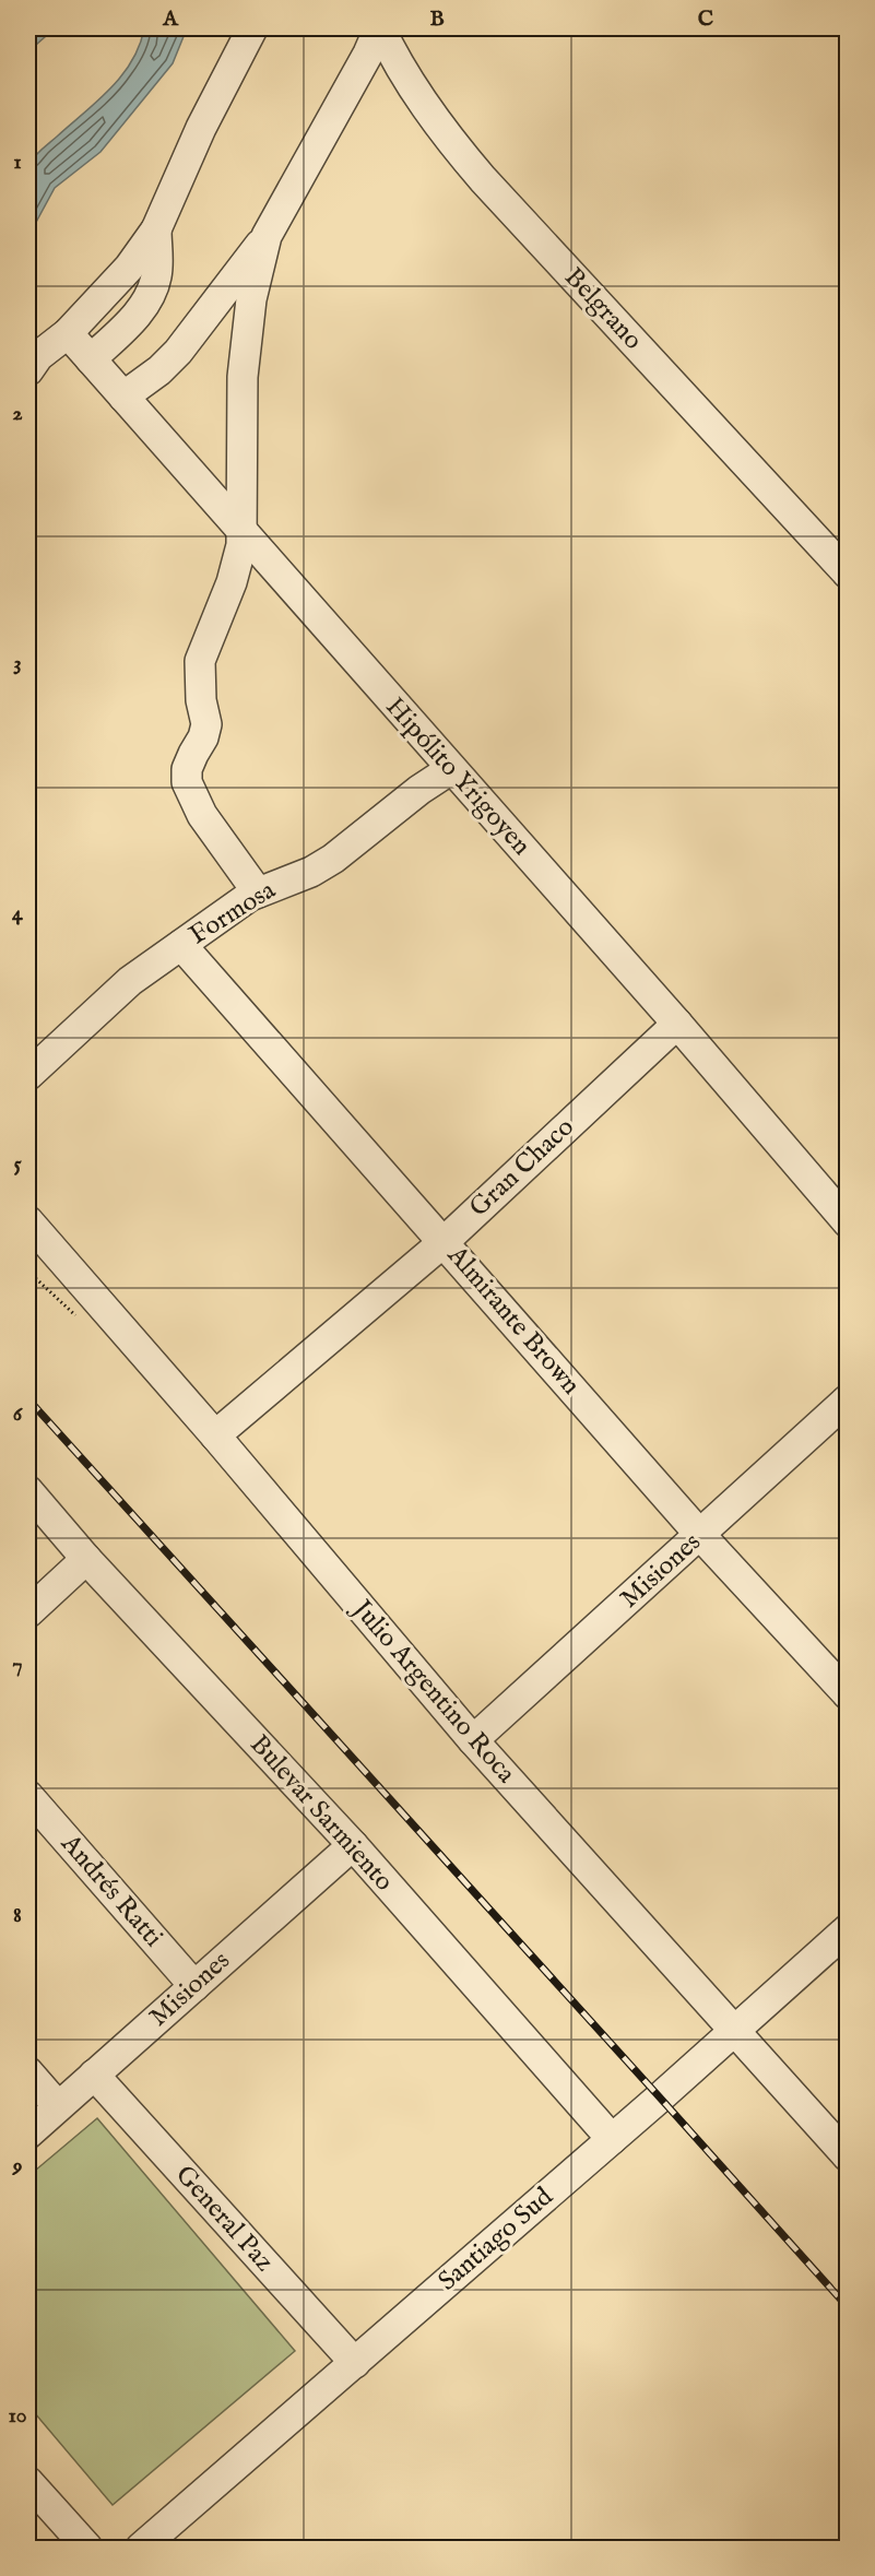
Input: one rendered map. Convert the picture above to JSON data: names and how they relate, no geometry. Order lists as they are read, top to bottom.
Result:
{
  "streets": {
    "street": [
      "Belgrano",
      "Hipólito Yrigoyen",
      "Formosa",
      "Gran Chaco",
      "Almirante Brown",
      "Misiones",
      "Julio Argentino Roca",
      "Bulevar Sarmiento",
      "Andrés Ratti",
      "General Paz",
      "Santiago Sud"
    ]
  },
  "crossings": [
    ["Hipólito Yrigoyen", "Formosa"],
    ["Hipólito Yrigoyen", "Gran Chaco"],
    ["Formosa", "Almirante Brown"],
    ["Gran Chaco", "Almirante Brown"],
    ["Gran Chaco", "Julio Argentino Roca"],
    ["Almirante Brown", "Misiones"],
    ["Misiones", "Julio Argentino Roca"],
    ["Misiones", "Bulevar Sarmiento"],
    ["Misiones", "Andrés Ratti"],
    ["Misiones", "General Paz"],
    ["Julio Argentino Roca", "Santiago Sud"],
    ["Bulevar Sarmiento", "Santiago Sud"],
    ["General Paz", "Santiago Sud"]
  ],
  "grid": {
    "columns": ["A", "B", "C"],
    "rows": [
      "1",
      "2",
      "3",
      "4",
      "5",
      "6",
      "7",
      "8",
      "9",
      "10"
    ]
  }
}
